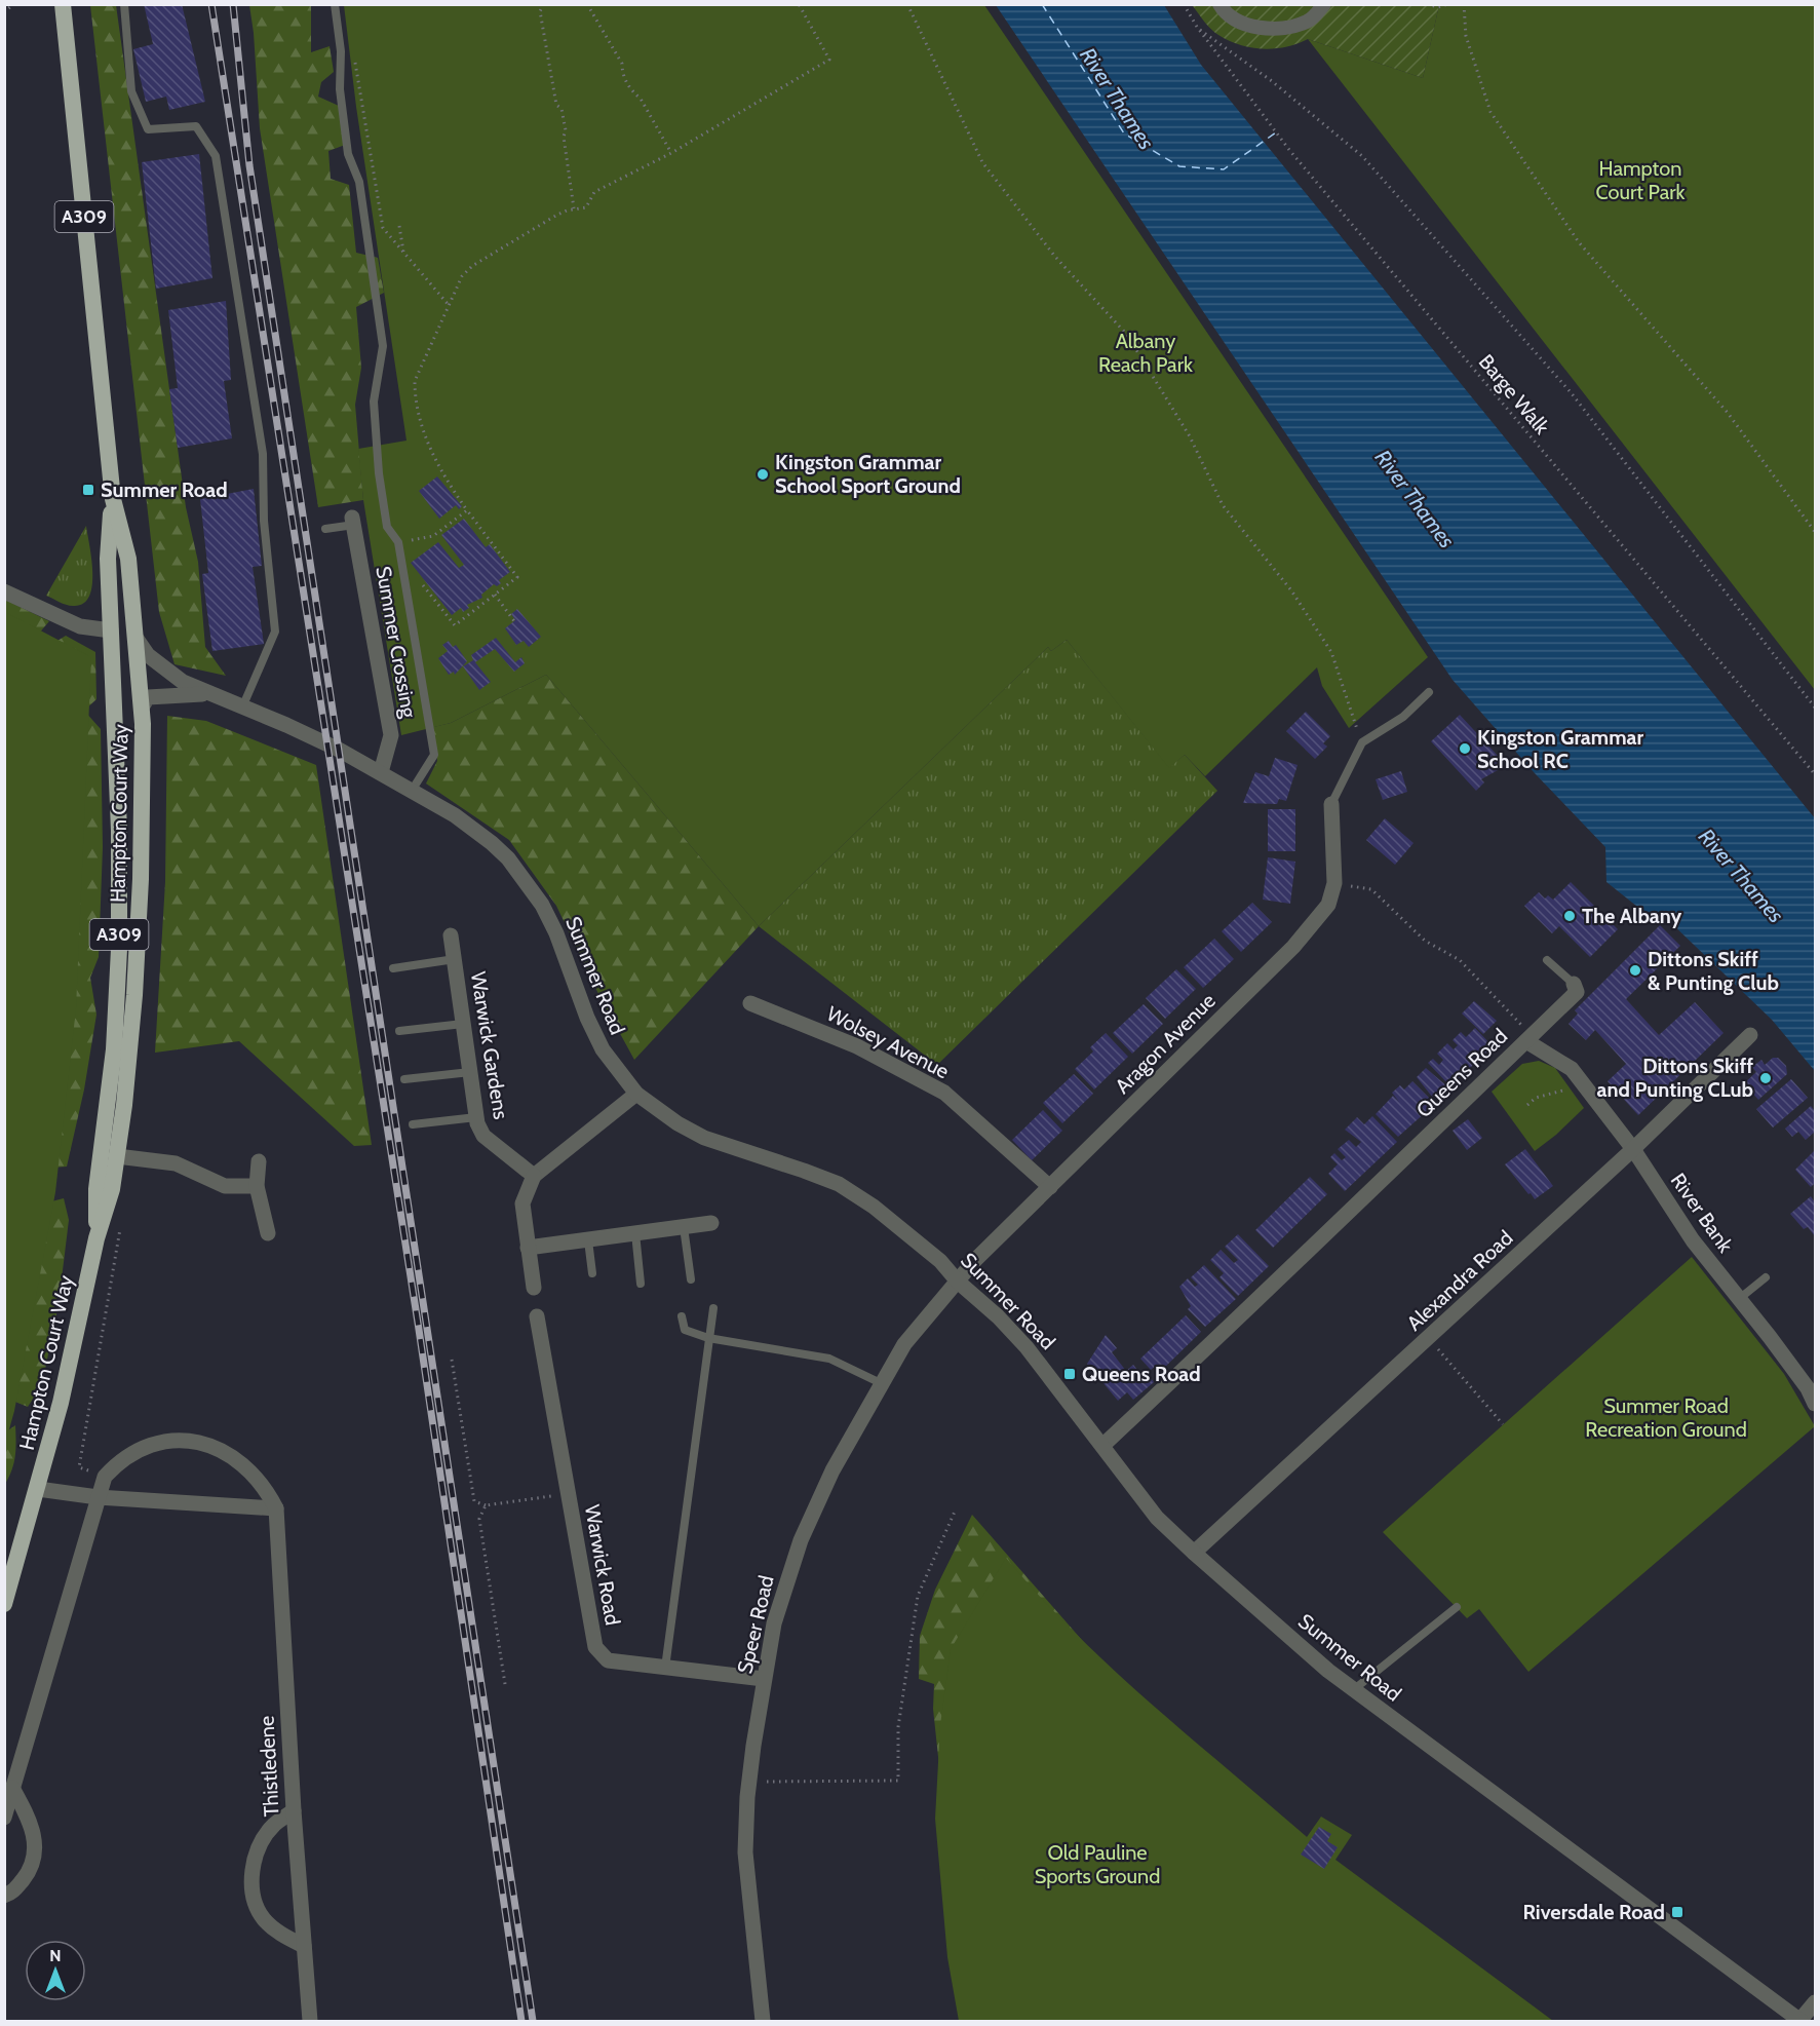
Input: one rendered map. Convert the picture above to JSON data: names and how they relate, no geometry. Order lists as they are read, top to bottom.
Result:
{
  "streets": {
    "highway": ["A309", "Hampton Court Way"],
    "street": [
      "Summer Crossing",
      "Summer Road",
      "Wolsey Avenue",
      "Aragon Avenue",
      "Warwick Gardens",
      "Queens Road",
      "River Bank",
      "Alexandra Road",
      "Warwick Road",
      "Speer Road",
      "Thistledene"
    ],
    "path": ["Barge Walk"]
  },
  "crossings": [
    ["Summer Crossing", "Summer Road"],
    ["Hampton Court Way", "Summer Road"],
    ["Summer Road", "Aragon Avenue"],
    ["Summer Road", "Queens Road"],
    ["Summer Road", "Alexandra Road"],
    ["Summer Road", "Speer Road"],
    ["Wolsey Avenue", "Aragon Avenue"],
    ["Aragon Avenue", "Speer Road"],
    ["Queens Road", "River Bank"],
    ["River Bank", "Alexandra Road"],
    ["Warwick Road", "Speer Road"]
  ],
  "water": ["River Thames"],
  "parks": [
    "Hampton Court Park",
    "Albany Reach Park",
    "Summer Road Recreation Ground",
    "Old Pauline Sports Ground"
  ],
  "places": {
    "other": [
      "Kingston Grammar School Sport Ground",
      "Kingston Grammar School RC",
      "The Albany",
      "Dittons Skiff & Punting Club",
      "Dittons Skiff and Punting CLub"
    ],
    "transit": ["Summer Road", "Queens Road", "Riversdale Road"]
  },
  "north": "top"
}
